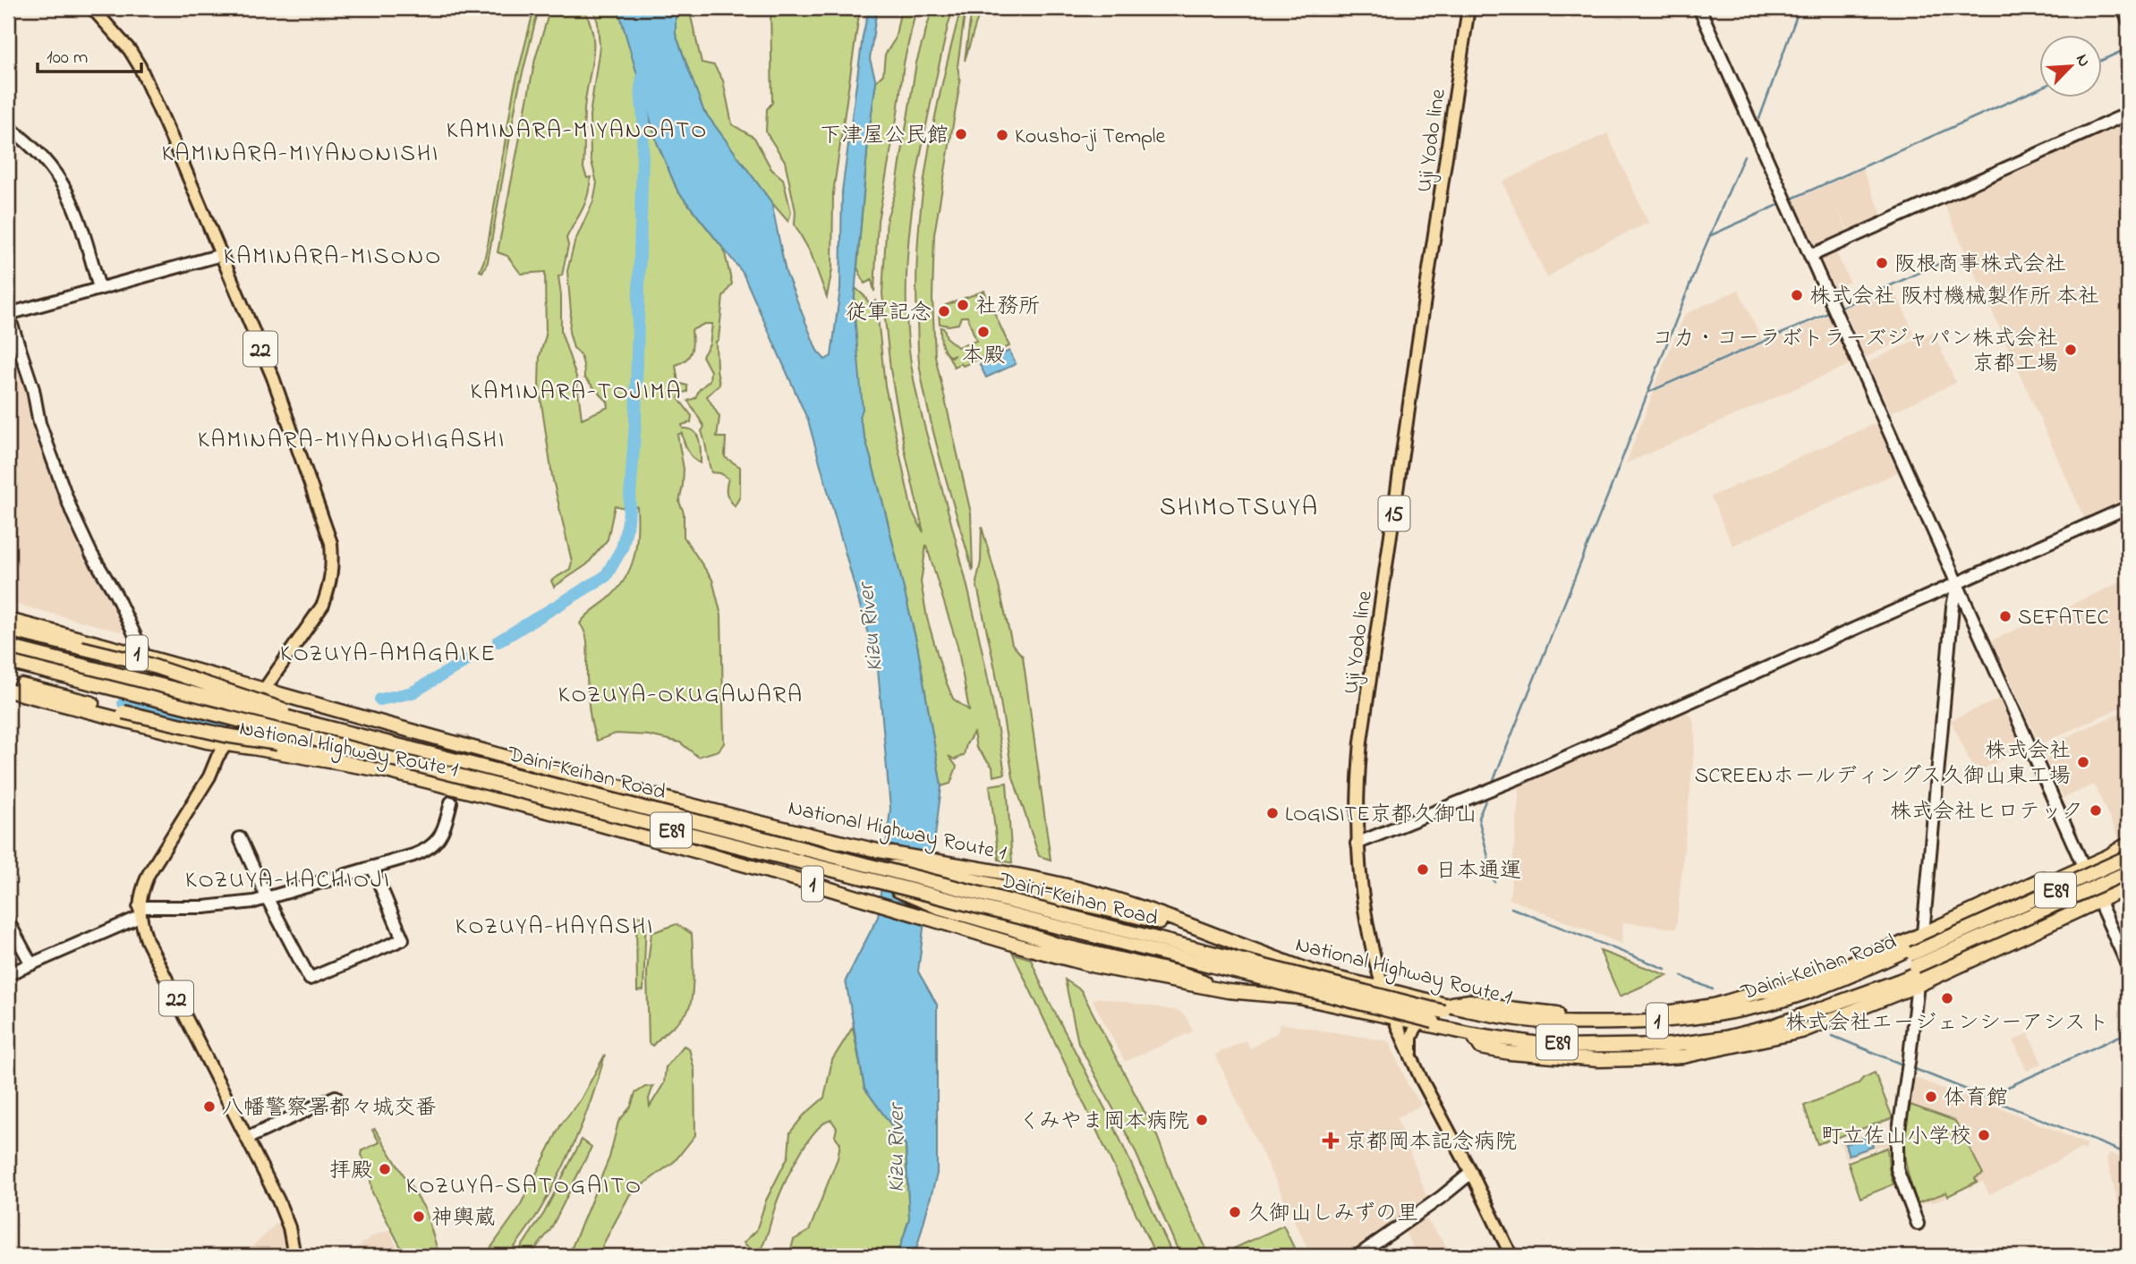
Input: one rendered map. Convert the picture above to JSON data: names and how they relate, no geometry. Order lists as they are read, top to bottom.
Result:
{
  "streets": {
    "highway": [
      "1",
      "National Highway Route 1",
      "Daini-Keihan Road",
      "E89"
    ],
    "main road": ["Uji Yodo line", "22", "15"]
  },
  "crossings": [
    ["Uji Yodo line", "National Highway Route 1"],
    ["22", "National Highway Route 1"],
    ["National Highway Route 1", "Daini-Keihan Road"]
  ],
  "districts": [
    "KAMINARA-MIYANOATO",
    "KAMINARA-MIYANONISHI",
    "KAMINARA-MISONO",
    "KAMINARA-TOJIMA",
    "KAMINARA-MIYANOHIGASHI",
    "SHIMOTSUYA",
    "KOZUYA-AMAGAIKE",
    "KOZUYA-OKUGAWARA",
    "KOZUYA-HACHIOJI",
    "KOZUYA-HAYASHI",
    "KOZUYA-SATOGAITO"
  ],
  "water": ["Kizu River"],
  "places": {
    "other": [
      "下津屋公民館",
      "Kousho-ji Temple",
      "阪根商事株式会社",
      "株式会社 阪村機械製作所 本社",
      "社務所",
      "従軍記念",
      "本殿",
      "コカ・コーラボトラーズジャパン株式会社 京都工場",
      "SEFATEC",
      "株式会社 SCREENホールディングス久御山東工場",
      "株式会社ヒロテック",
      "LOGISITE京都久御山",
      "日本通運",
      "株式会社エージェンシーアシスト",
      "体育館",
      "八幡警察署都々城交番",
      "くみやま岡本病院",
      "町立佐山小学校",
      "拝殿",
      "久御山しみずの里",
      "神輿蔵"
    ],
    "health": ["京都岡本記念病院"]
  },
  "scale_bar": "100 m",
  "north": "top right"
}
